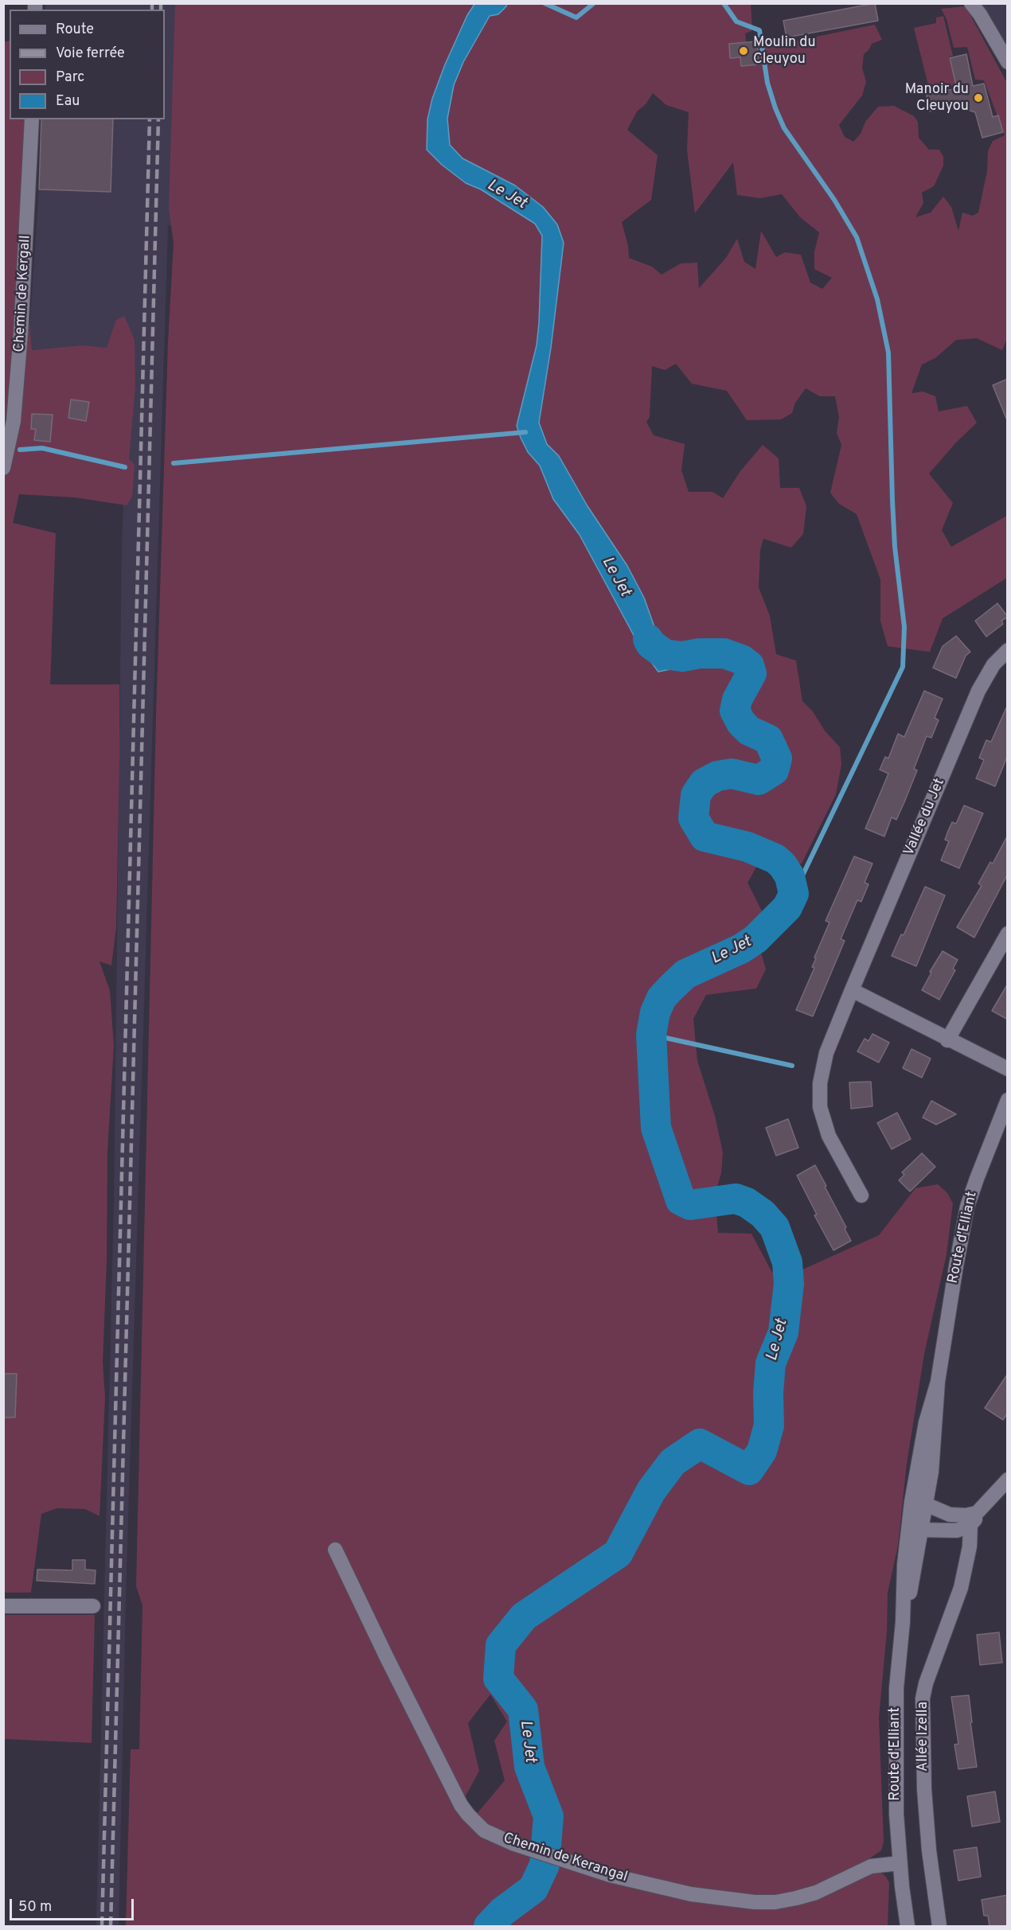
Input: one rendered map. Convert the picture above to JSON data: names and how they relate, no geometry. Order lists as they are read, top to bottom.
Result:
{
  "streets": {
    "street": [
      "Chemin de Kergall",
      "Vallée du Jet",
      "Route d'Elliant",
      "Allée Izella",
      "Chemin de Kerangal"
    ]
  },
  "crossings": [
    ["Route d'Elliant", "Chemin de Kerangal"]
  ],
  "water": ["Le Jet"],
  "places": ["Moulin du Cleuyou", "Manoir du Cleuyou"],
  "legend": [
    "Route",
    "Voie ferrée",
    "Parc",
    "Eau"
  ],
  "scale_bar": "50 m"
}
